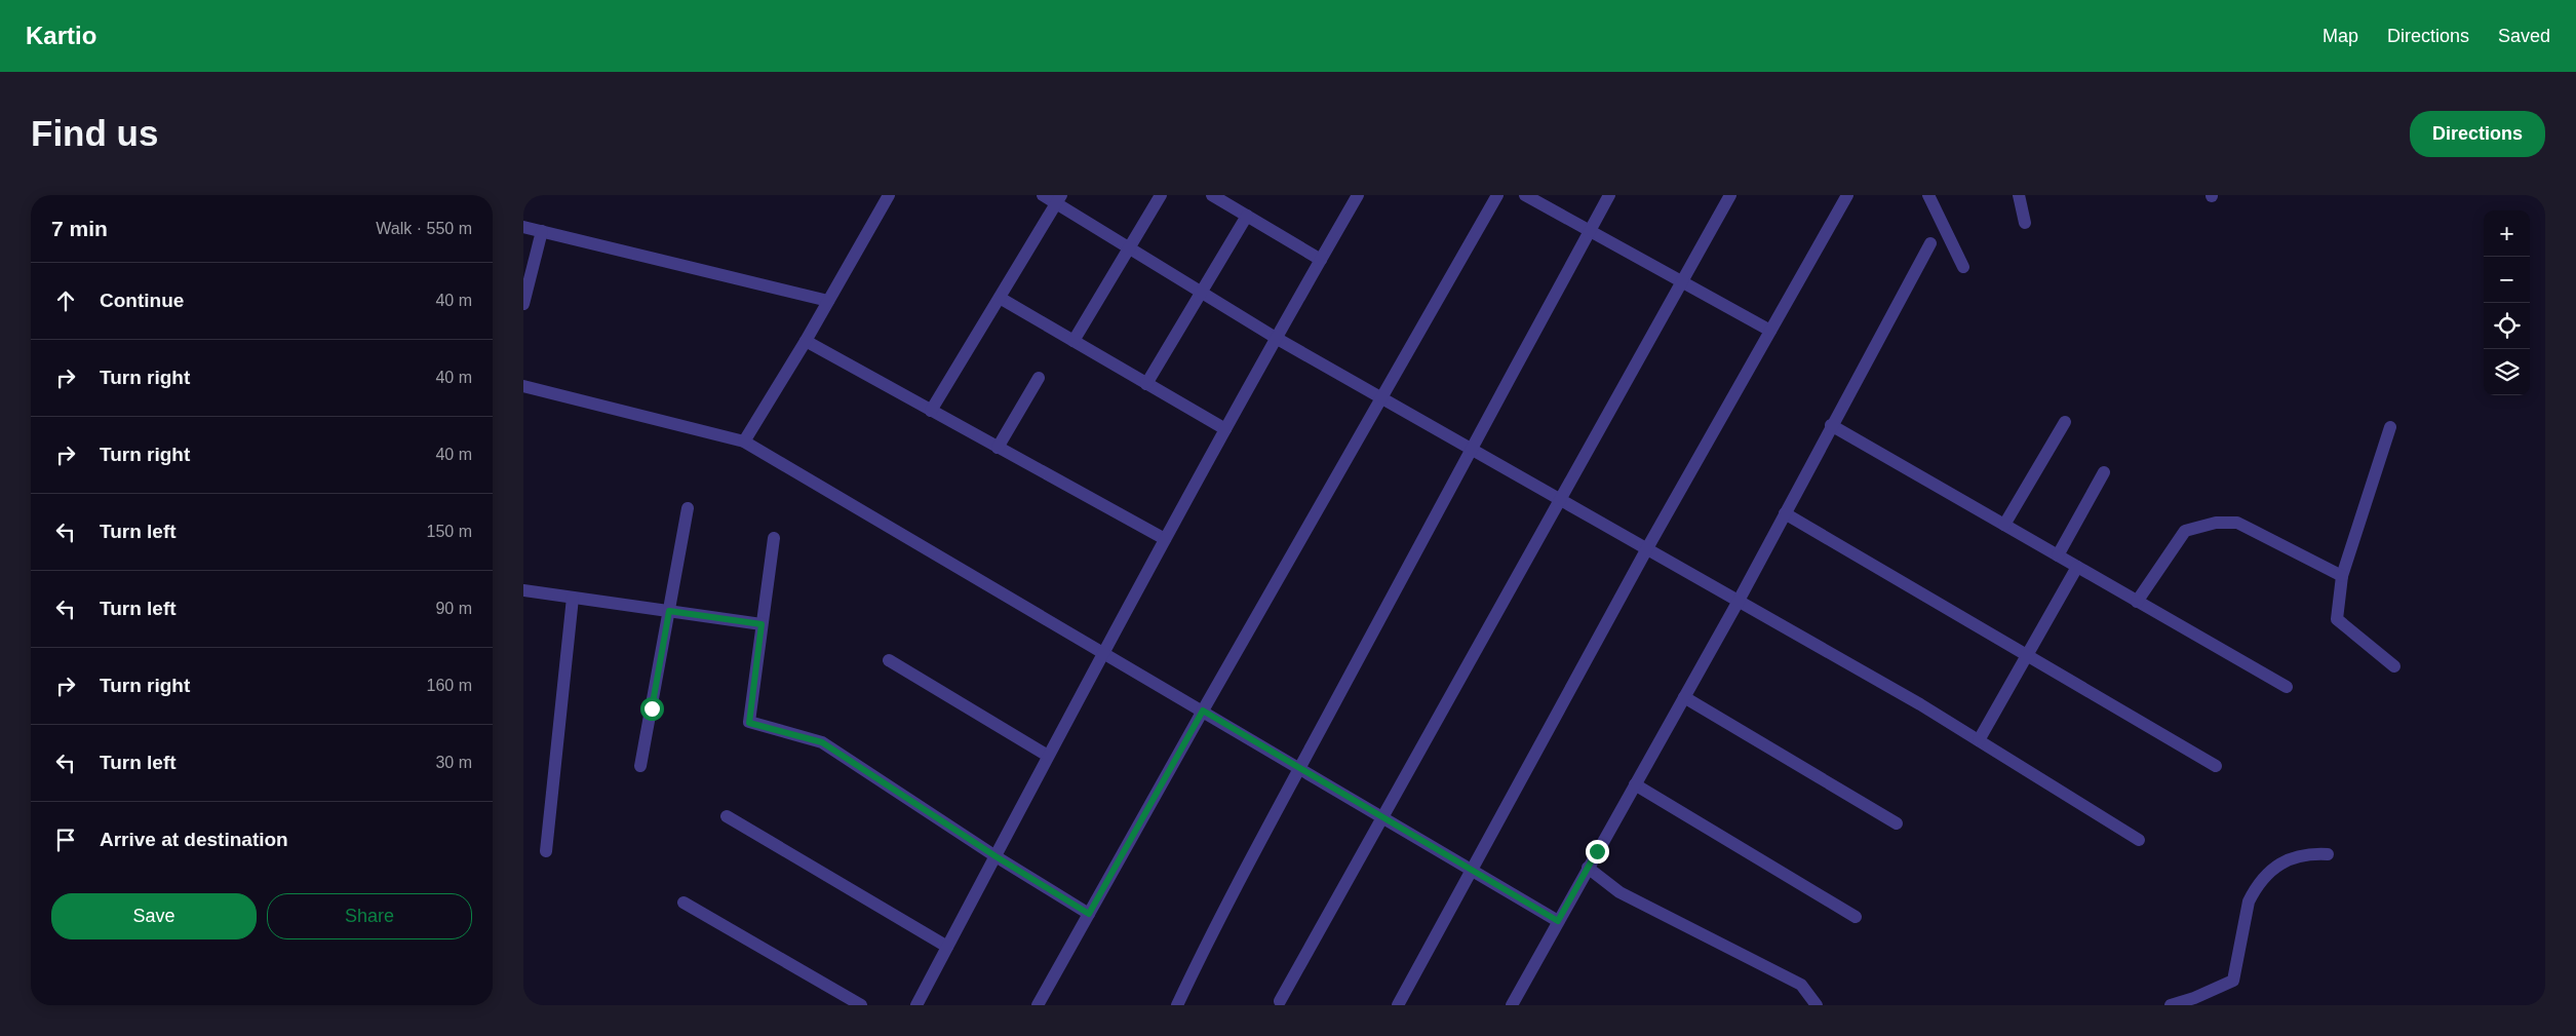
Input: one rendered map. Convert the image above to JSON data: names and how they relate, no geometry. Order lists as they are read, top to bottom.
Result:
{
  "page": {
    "header": "Kartio",
    "nav": ["Map", "Directions", "Saved"],
    "buttons": [
      "Directions",
      ["Save", "Share"]
    ],
    "title": "Find us",
    "heading": ["7 min", "Walk · 550 m"],
    "map_buttons": ["+", "−"],
    "list": [
      ["Continue", "40 m"],
      ["Turn right", "40 m"],
      ["Turn right", "40 m"],
      ["Turn left", "150 m"],
      ["Turn left", "90 m"],
      ["Turn right", "160 m"],
      ["Turn left", "30 m"],
      "Arrive at destination"
    ]
  }
}
